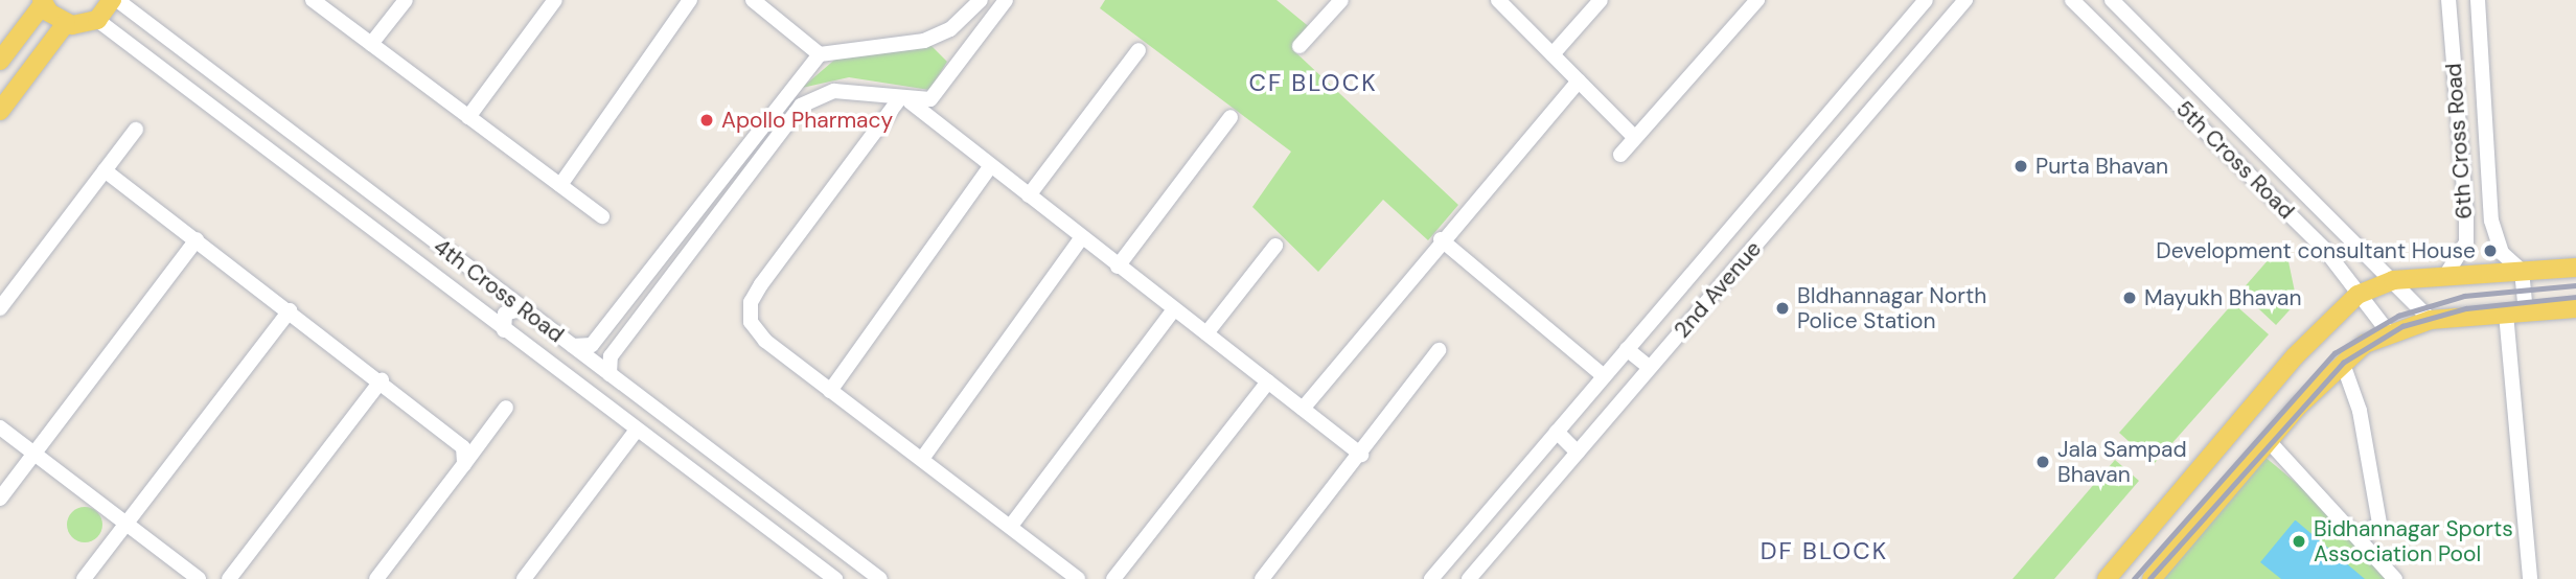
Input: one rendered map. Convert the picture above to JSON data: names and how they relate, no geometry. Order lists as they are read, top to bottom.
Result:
{
  "streets": {
    "street": [
      "6th Cross Road",
      "5th Cross Road",
      "2nd Avenue",
      "4th Cross Road"
    ]
  },
  "districts": ["CF BLOCK", "DF BLOCK"],
  "places": [
    "Apollo Pharmacy",
    "Purta Bhavan",
    "Development consultant House",
    "Mayukh Bhavan",
    "BIdhannagar North Police Station",
    "Jala Sampad Bhavan",
    "Bidhannagar Sports Association Pool"
  ]
}
